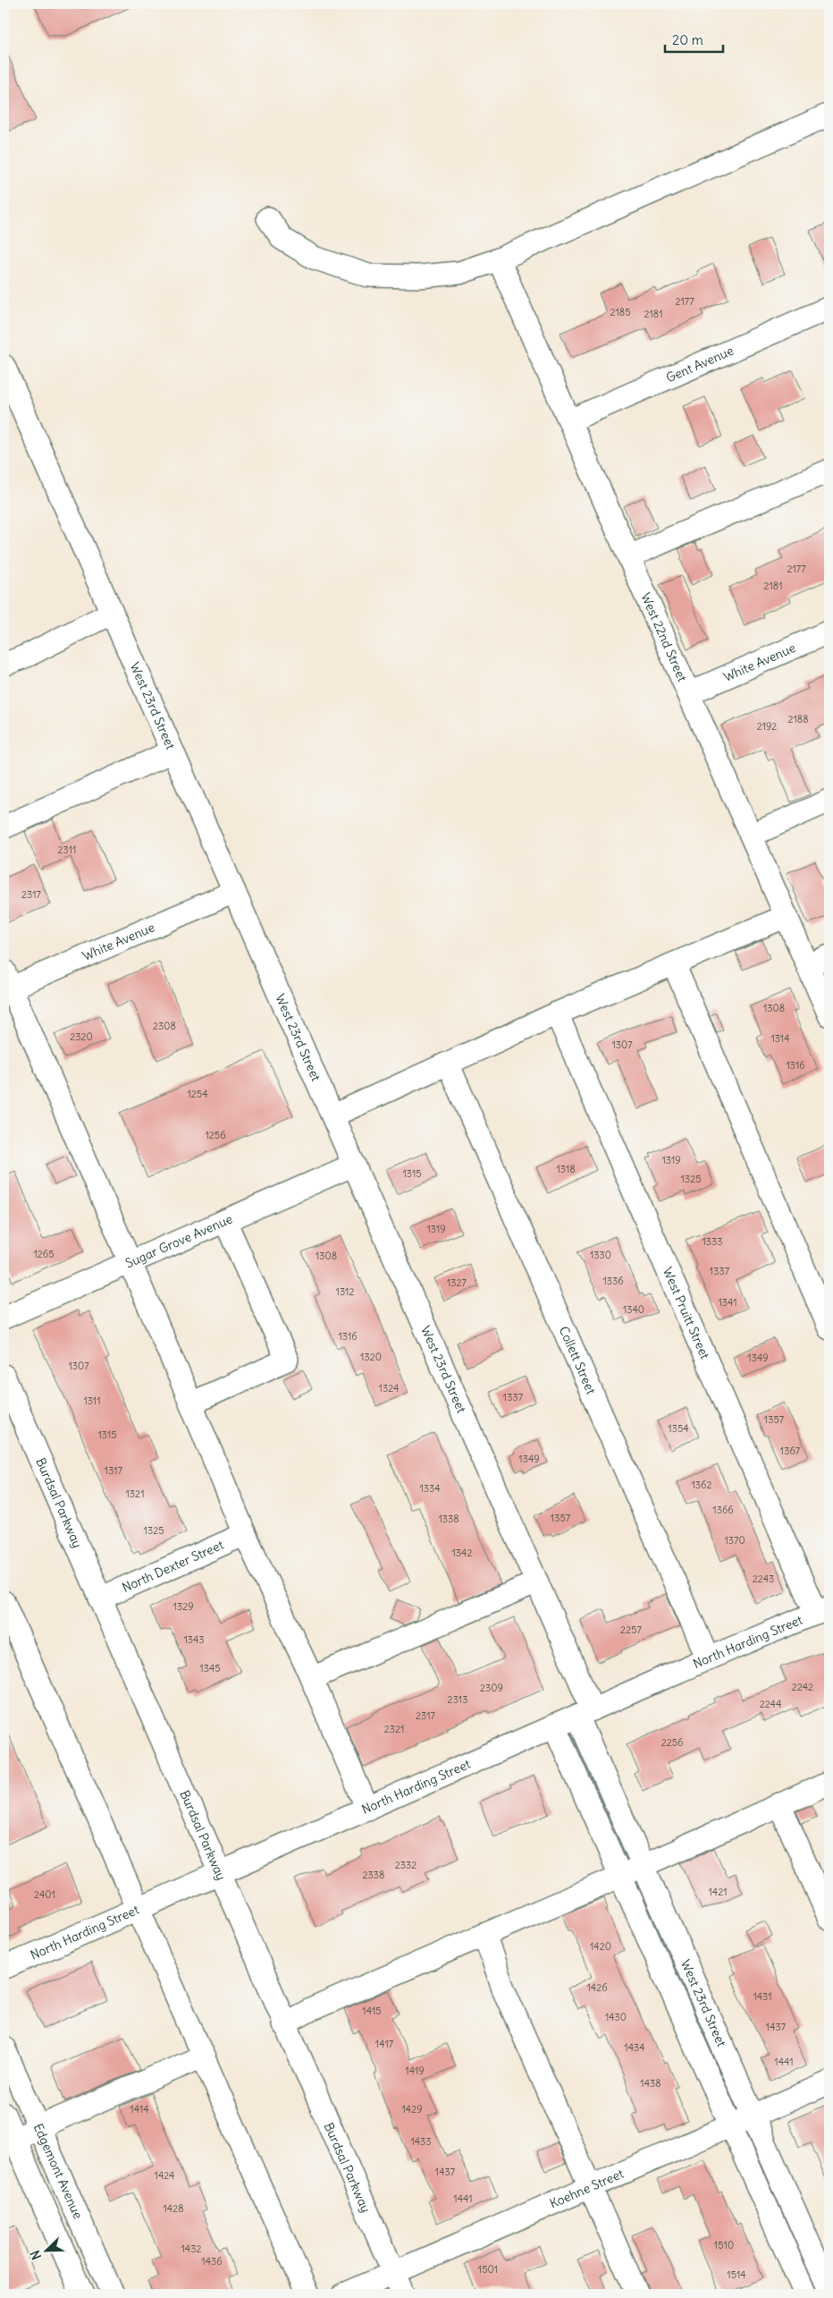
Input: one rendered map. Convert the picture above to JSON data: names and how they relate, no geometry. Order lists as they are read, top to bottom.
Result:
{
  "streets": {
    "street": [
      "Gent Avenue",
      "West 22nd Street",
      "White Avenue",
      "West 23rd Street",
      "Sugar Grove Avenue",
      "West Pruitt Street",
      "Collett Street",
      "Burdsal Parkway",
      "North Dexter Street",
      "North Harding Street",
      "Edgemont Avenue",
      "Koehne Street"
    ]
  },
  "crossings": [
    ["Gent Avenue", "West 22nd Street"],
    ["West 22nd Street", "White Avenue"],
    ["White Avenue", "West 23rd Street"],
    ["West 23rd Street", "Sugar Grove Avenue"],
    ["West 23rd Street", "North Harding Street"],
    ["West 23rd Street", "Koehne Street"],
    ["West Pruitt Street", "North Harding Street"],
    ["Collett Street", "North Harding Street"],
    ["Burdsal Parkway", "North Dexter Street"],
    ["Burdsal Parkway", "North Harding Street"],
    ["Burdsal Parkway", "Koehne Street"]
  ],
  "house_numbers": [
    "2177",
    "2185",
    "2181",
    "2177",
    "2181",
    "2188",
    "2192",
    "2311",
    "2317",
    "1308",
    "2308",
    "2320",
    "1314",
    "1307",
    "1316",
    "1254",
    "1256",
    "1319",
    "1318",
    "1315",
    "1325",
    "1319",
    "1333",
    "1265",
    "1330",
    "1308",
    "1337",
    "1336",
    "1327",
    "1312",
    "1341",
    "1340",
    "1316",
    "1320",
    "1349",
    "1307",
    "1324",
    "1337",
    "1311",
    "1357",
    "1354",
    "1315",
    "1367",
    "1349",
    "1317",
    "1362",
    "1334",
    "1321",
    "1366",
    "1357",
    "1338",
    "1325",
    "1370",
    "1342",
    "2243",
    "1329",
    "2257",
    "1343",
    "1345",
    "2242",
    "2309",
    "2313",
    "2244",
    "2317",
    "2321",
    "2256",
    "2332",
    "2338",
    "1421",
    "2401",
    "1420",
    "1426",
    "1431",
    "1415",
    "1430",
    "1437",
    "1417",
    "1434",
    "1441",
    "1419",
    "1438",
    "1414",
    "1429",
    "1433",
    "1437",
    "1424",
    "1441",
    "1428",
    "1510",
    "1432",
    "1436",
    "1501",
    "1514"
  ],
  "scale_bar": "20 m",
  "north": "bottom left"
}
